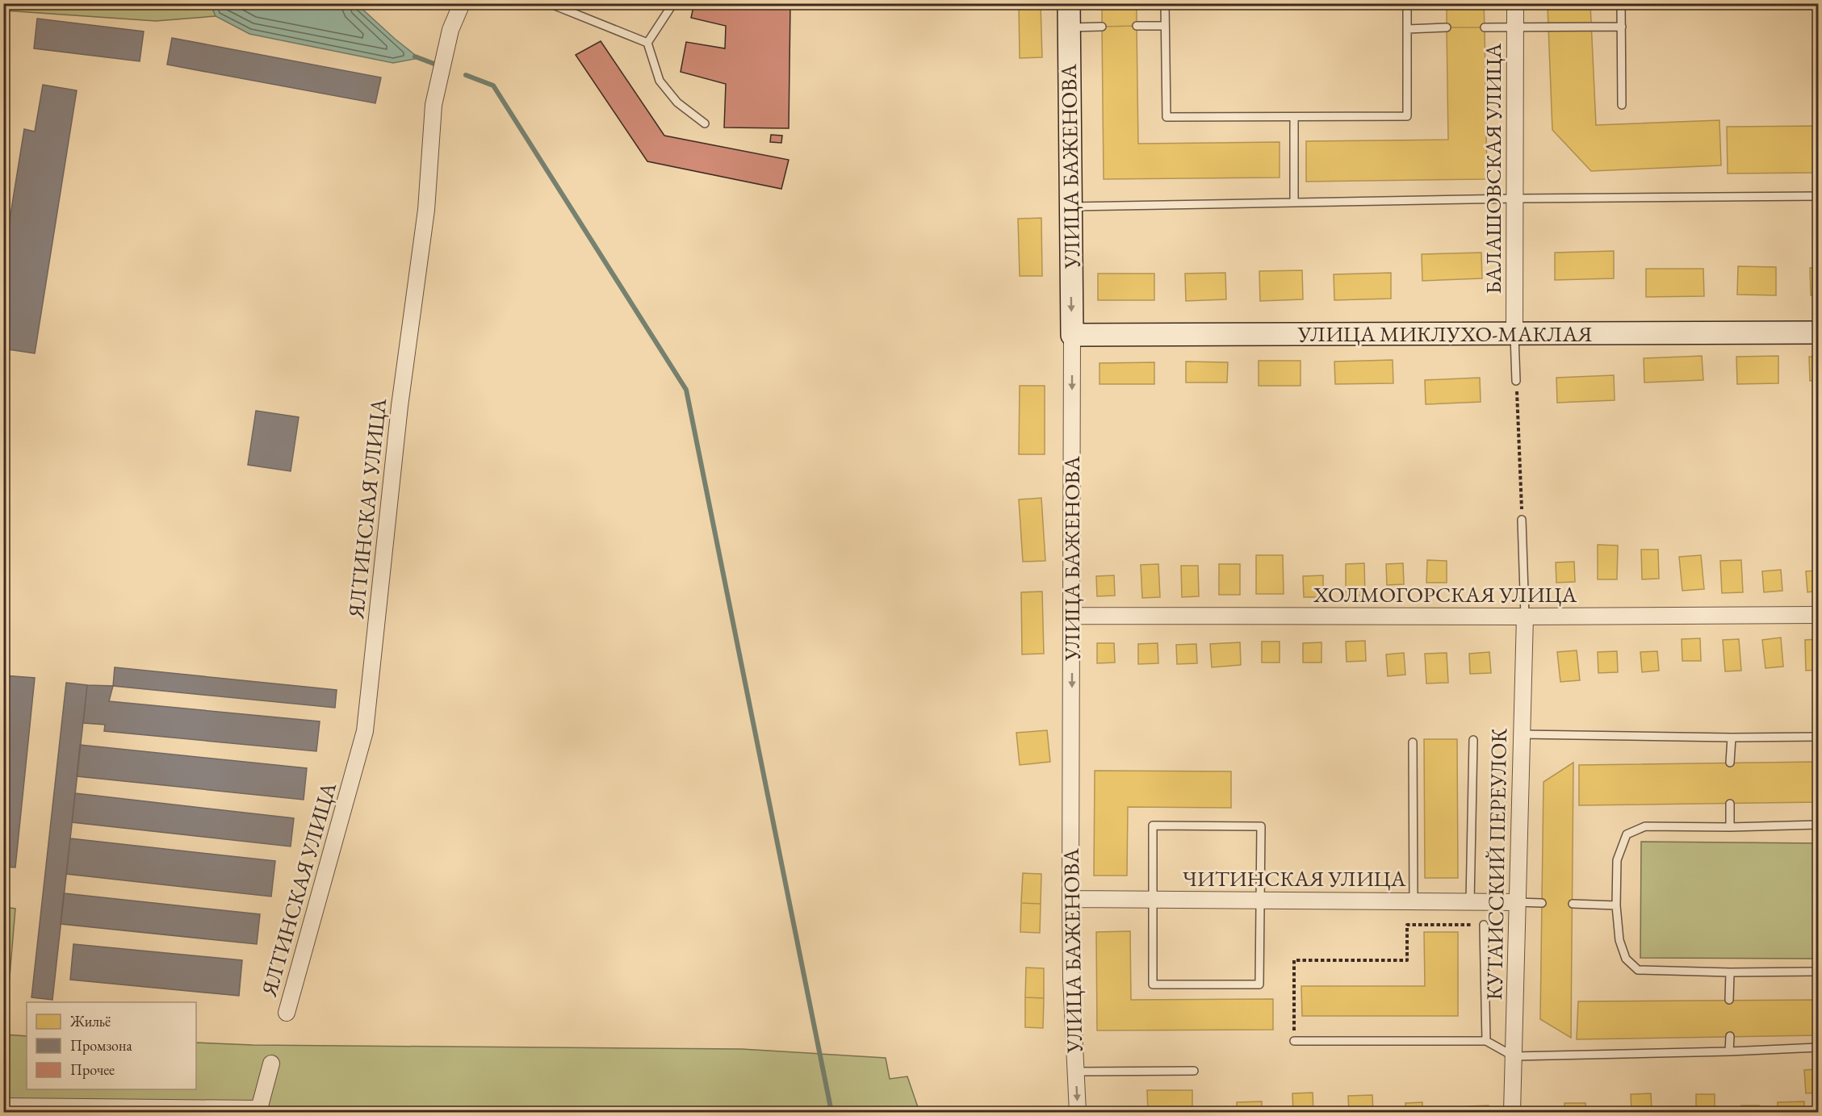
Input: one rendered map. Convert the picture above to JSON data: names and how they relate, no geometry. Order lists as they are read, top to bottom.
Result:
{
  "streets": {
    "street": [
      "УЛИЦА БАЖЕНОВА",
      "БАЛАШОВСКАЯ УЛИЦА",
      "УЛИЦА МИКЛУХО-МАКЛАЯ",
      "ЯЛТИНСКАЯ УЛИЦА",
      "ХОЛМОГОРСКАЯ УЛИЦА",
      "КУТАИССКИЙ ПЕРЕУЛОК",
      "ЧИТИНСКАЯ УЛИЦА"
    ]
  },
  "crossings": [
    ["УЛИЦА БАЖЕНОВА", "УЛИЦА МИКЛУХО-МАКЛАЯ"],
    ["УЛИЦА БАЖЕНОВА", "ХОЛМОГОРСКАЯ УЛИЦА"],
    ["УЛИЦА БАЖЕНОВА", "ЧИТИНСКАЯ УЛИЦА"],
    ["БАЛАШОВСКАЯ УЛИЦА", "УЛИЦА МИКЛУХО-МАКЛАЯ"],
    ["ХОЛМОГОРСКАЯ УЛИЦА", "КУТАИССКИЙ ПЕРЕУЛОК"],
    ["КУТАИССКИЙ ПЕРЕУЛОК", "ЧИТИНСКАЯ УЛИЦА"]
  ],
  "one_way": ["УЛИЦА БАЖЕНОВА"],
  "legend": ["Жильё", "Промзона", "Прочее"]
}
